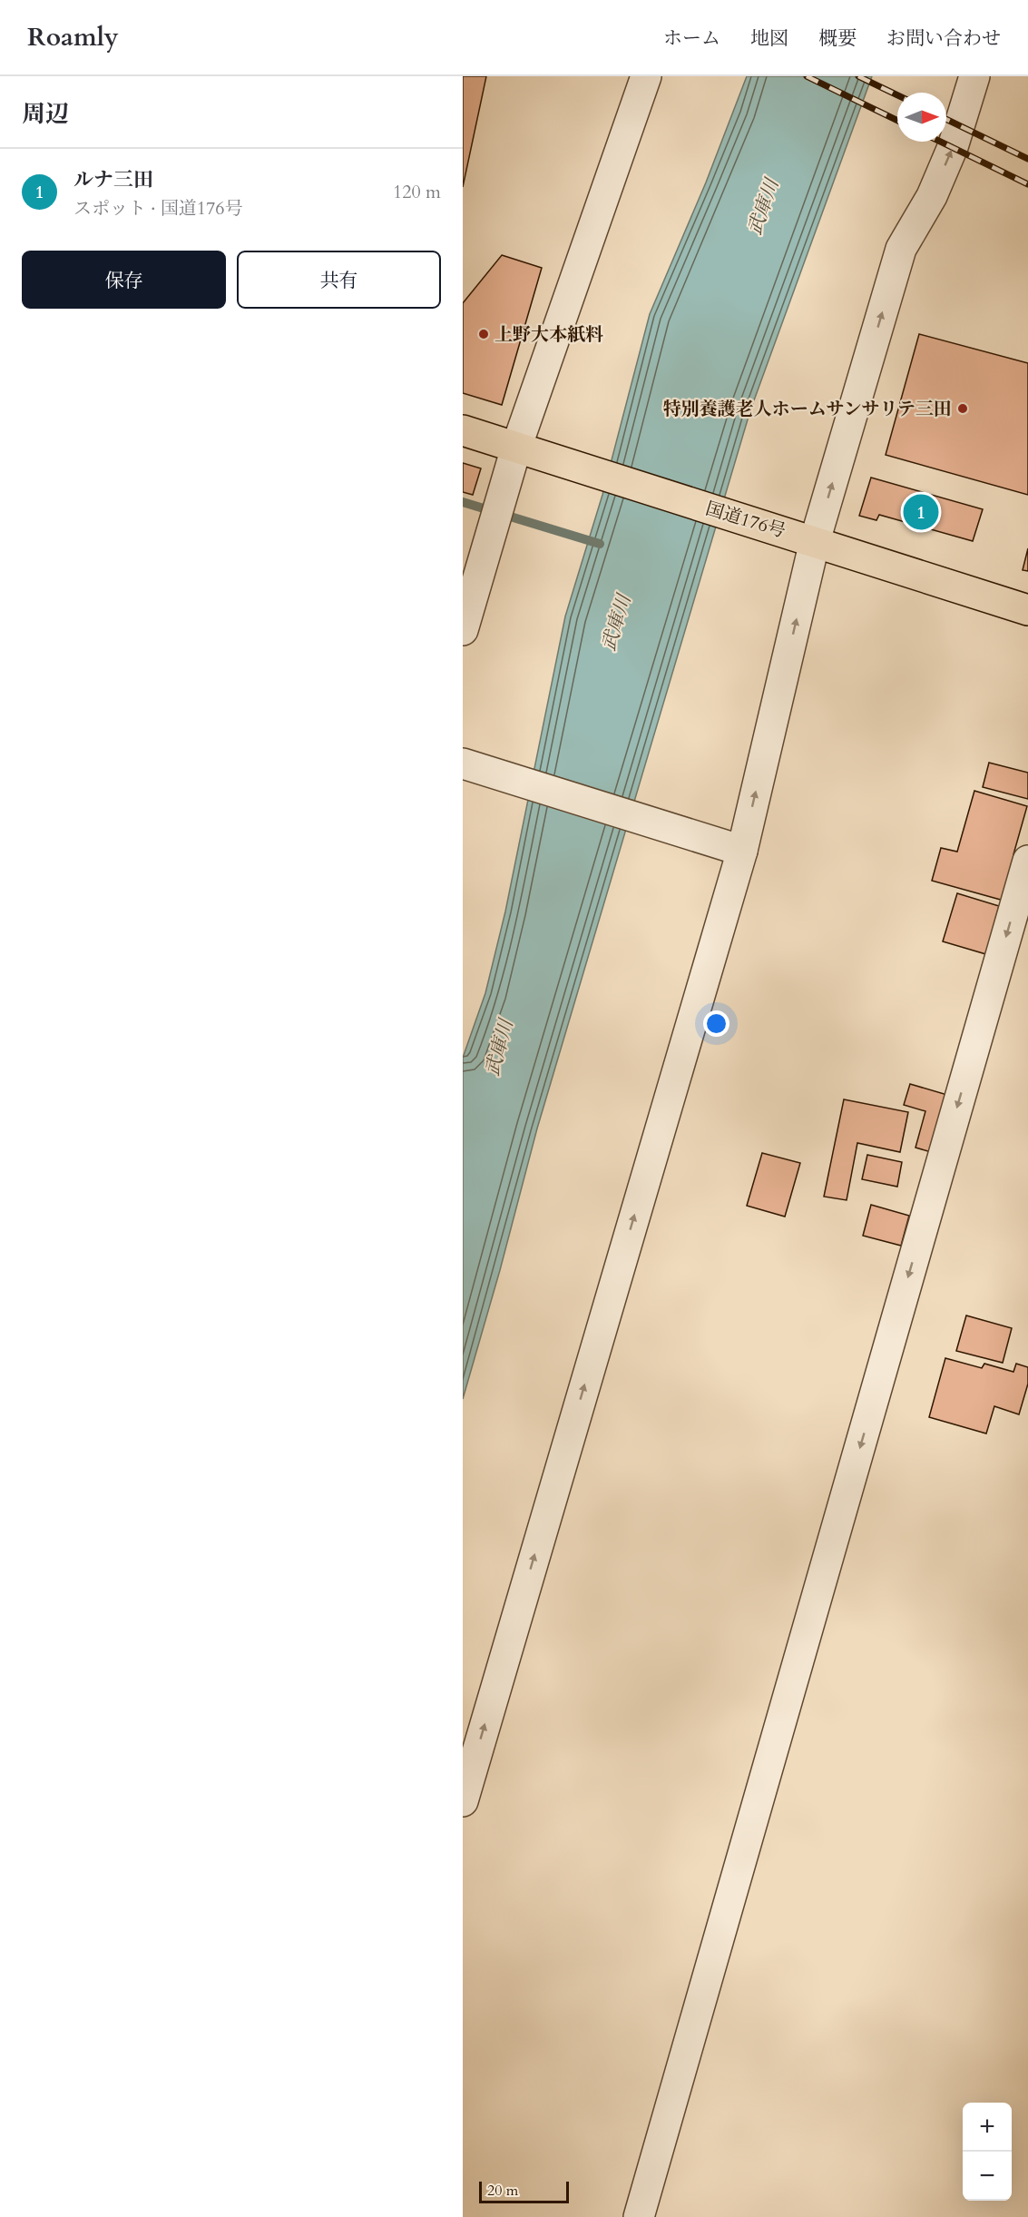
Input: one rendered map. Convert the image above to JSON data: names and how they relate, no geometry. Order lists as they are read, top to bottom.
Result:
{
  "streets": {
    "highway": ["国道176号"]
  },
  "water": ["武庫川"],
  "places": ["上野大本紙料", "特別養護老人ホームサンサリテ三田"],
  "scale_bar": "20 m",
  "north": "right",
  "page": {
    "header": "Roamly",
    "nav": [
      "ホーム",
      "地図",
      "概要",
      "お問い合わせ"
    ],
    "heading": "周辺",
    "list": [
      {
        "mark": "1",
        "name": "ルナ三田",
        "note": "スポット · 国道176号",
        "value": "120 m"
      }
    ],
    "buttons": ["保存", "共有"],
    "pins": "1",
    "map_buttons": ["+", "−"],
    "scale": "20 m"
  }
}
